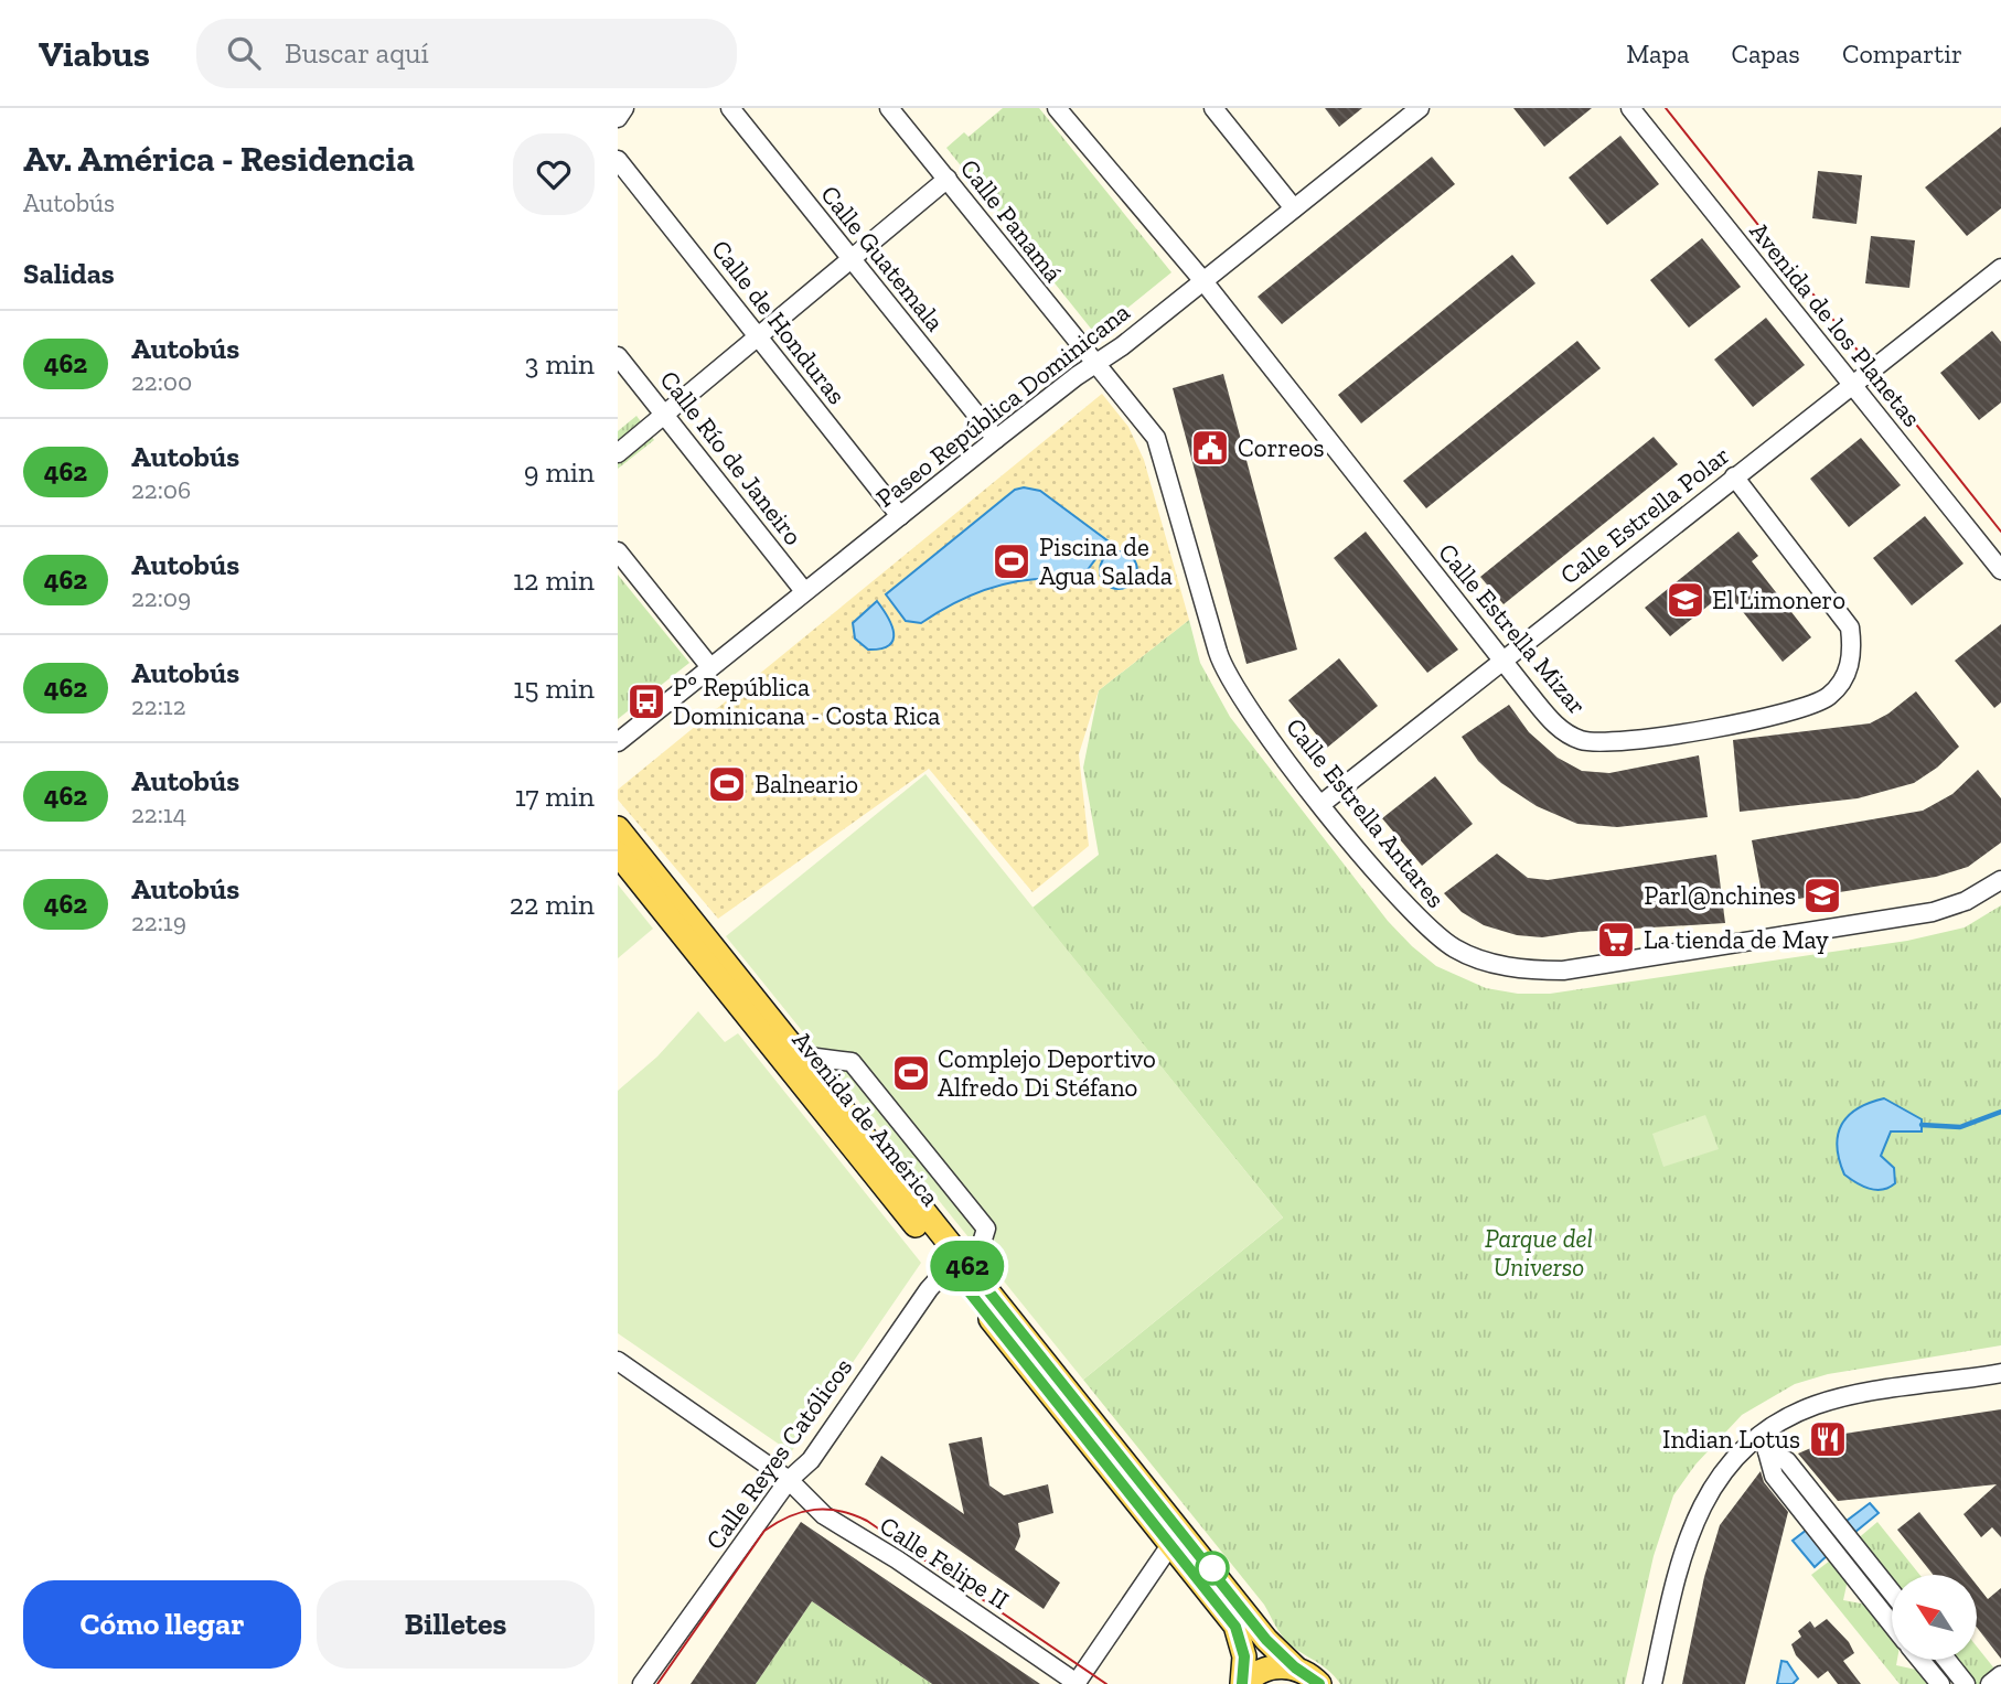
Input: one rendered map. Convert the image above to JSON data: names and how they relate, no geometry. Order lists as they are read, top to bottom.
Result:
{
  "streets": {
    "main road": ["Avenida de América"],
    "street": [
      "Calle Panamá",
      "Calle Guatemala",
      "Calle de Honduras",
      "Avenida de los Planetas",
      "Paseo República Dominicana",
      "Calle Río de Janeiro",
      "Calle Estrella Polar",
      "Calle Estrella Mizar",
      "Calle Estrella Antares",
      "Calle Reyes Católicos",
      "Calle Felipe II"
    ]
  },
  "crossings": [
    ["Calle Panamá", "Paseo República Dominicana"],
    ["Calle Panamá", "Calle Estrella Antares"],
    ["Calle Guatemala", "Paseo República Dominicana"],
    ["Calle de Honduras", "Paseo República Dominicana"],
    ["Avenida de los Planetas", "Calle Estrella Polar"],
    ["Paseo República Dominicana", "Calle Río de Janeiro"],
    ["Paseo República Dominicana", "Calle Estrella Mizar"],
    ["Paseo República Dominicana", "Calle Estrella Antares"],
    ["Calle Estrella Polar", "Calle Estrella Mizar"],
    ["Calle Estrella Polar", "Calle Estrella Antares"],
    ["Avenida de América", "Calle Reyes Católicos"],
    ["Calle Reyes Católicos", "Calle Felipe II"]
  ],
  "parks": ["Parque del Universo"],
  "places": {
    "public building": ["Correos"],
    "sports": ["Piscina de Agua Salada", "Balneario", "Complejo Deportivo Alfredo Di Stéfano"],
    "school or university": ["El Limonero", "Parl@nchines"],
    "bus stop": ["Pº República Dominicana - Costa Rica"],
    "supermarket": ["La tienda de May"],
    "restaurant": ["Indian Lotus"]
  },
  "lines": ["bus line 462"],
  "north": "top left",
  "page": {
    "header": "Viabus",
    "search": "Buscar aquí",
    "nav": ["Mapa", "Capas", "Compartir"],
    "heading": [
      ["Av. América - Residencia", "Autobús"],
      "Salidas"
    ],
    "on_map": "462",
    "list": [
      {
        "mark": "462",
        "name": "Autobús",
        "note": "22:00",
        "value": "3 min"
      },
      {
        "mark": "462",
        "name": "Autobús",
        "note": "22:06",
        "value": "9 min"
      },
      {
        "mark": "462",
        "name": "Autobús",
        "note": "22:09",
        "value": "12 min"
      },
      {
        "mark": "462",
        "name": "Autobús",
        "note": "22:12",
        "value": "15 min"
      },
      {
        "mark": "462",
        "name": "Autobús",
        "note": "22:14",
        "value": "17 min"
      },
      {
        "mark": "462",
        "name": "Autobús",
        "note": "22:19",
        "value": "22 min"
      }
    ],
    "buttons": ["Cómo llegar", "Billetes"]
  }
}
